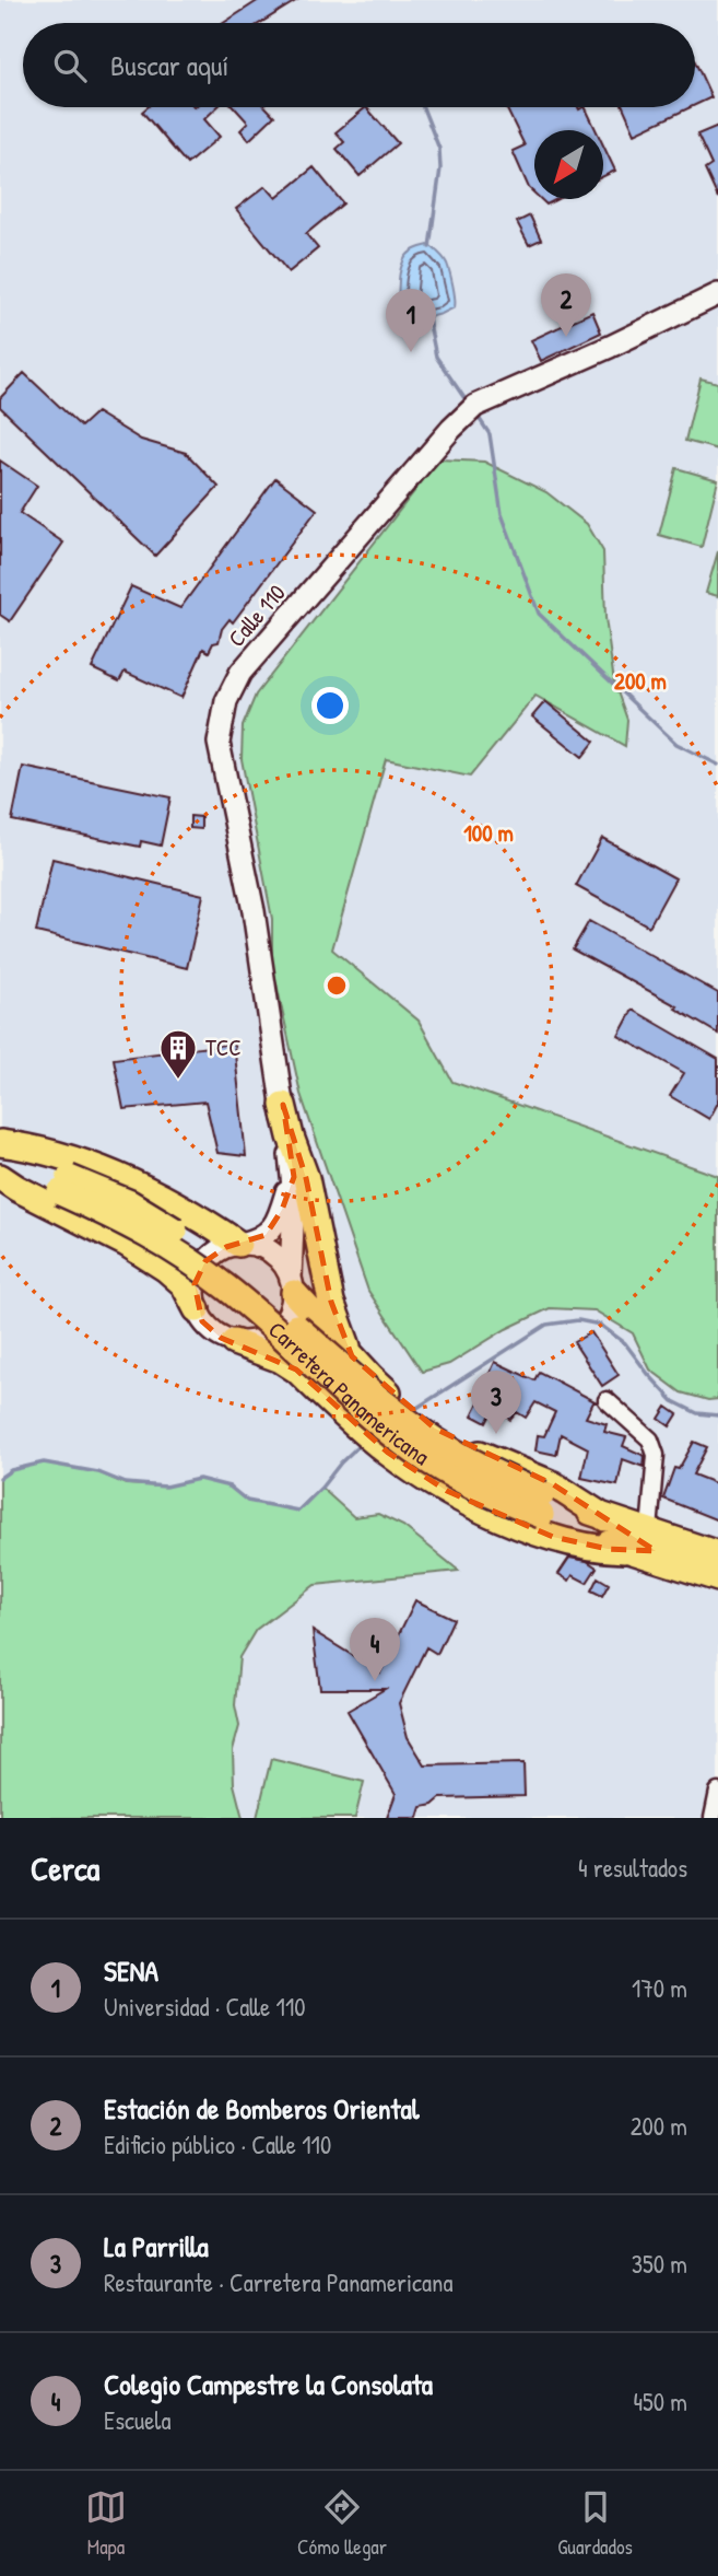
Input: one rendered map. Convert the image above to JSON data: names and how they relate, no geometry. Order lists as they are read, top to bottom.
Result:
{
  "streets": {
    "highway": ["Carretera Panamericana"],
    "main road": ["Calle 110"]
  },
  "places": {
    "building": ["TCC"]
  },
  "north": "bottom left",
  "page": {
    "search": "Buscar aquí",
    "pins": [
      "2",
      "1",
      "3",
      "4"
    ],
    "heading": ["Cerca", "4 resultados"],
    "list": [
      {
        "mark": "1",
        "name": "SENA",
        "note": "Universidad · Calle 110",
        "value": "170 m"
      },
      {
        "mark": "2",
        "name": "Estación de Bomberos Oriental",
        "note": "Edificio público · Calle 110",
        "value": "200 m"
      },
      {
        "mark": "3",
        "name": "La Parrilla",
        "note": "Restaurante · Carretera Panamericana",
        "value": "350 m"
      },
      {
        "mark": "4",
        "name": "Colegio Campestre la Consolata",
        "note": "Escuela",
        "value": "450 m"
      }
    ],
    "nav": ["Mapa", "Cómo llegar", "Guardados"]
  },
  "rings": ["200 m", "100 m"]
}
